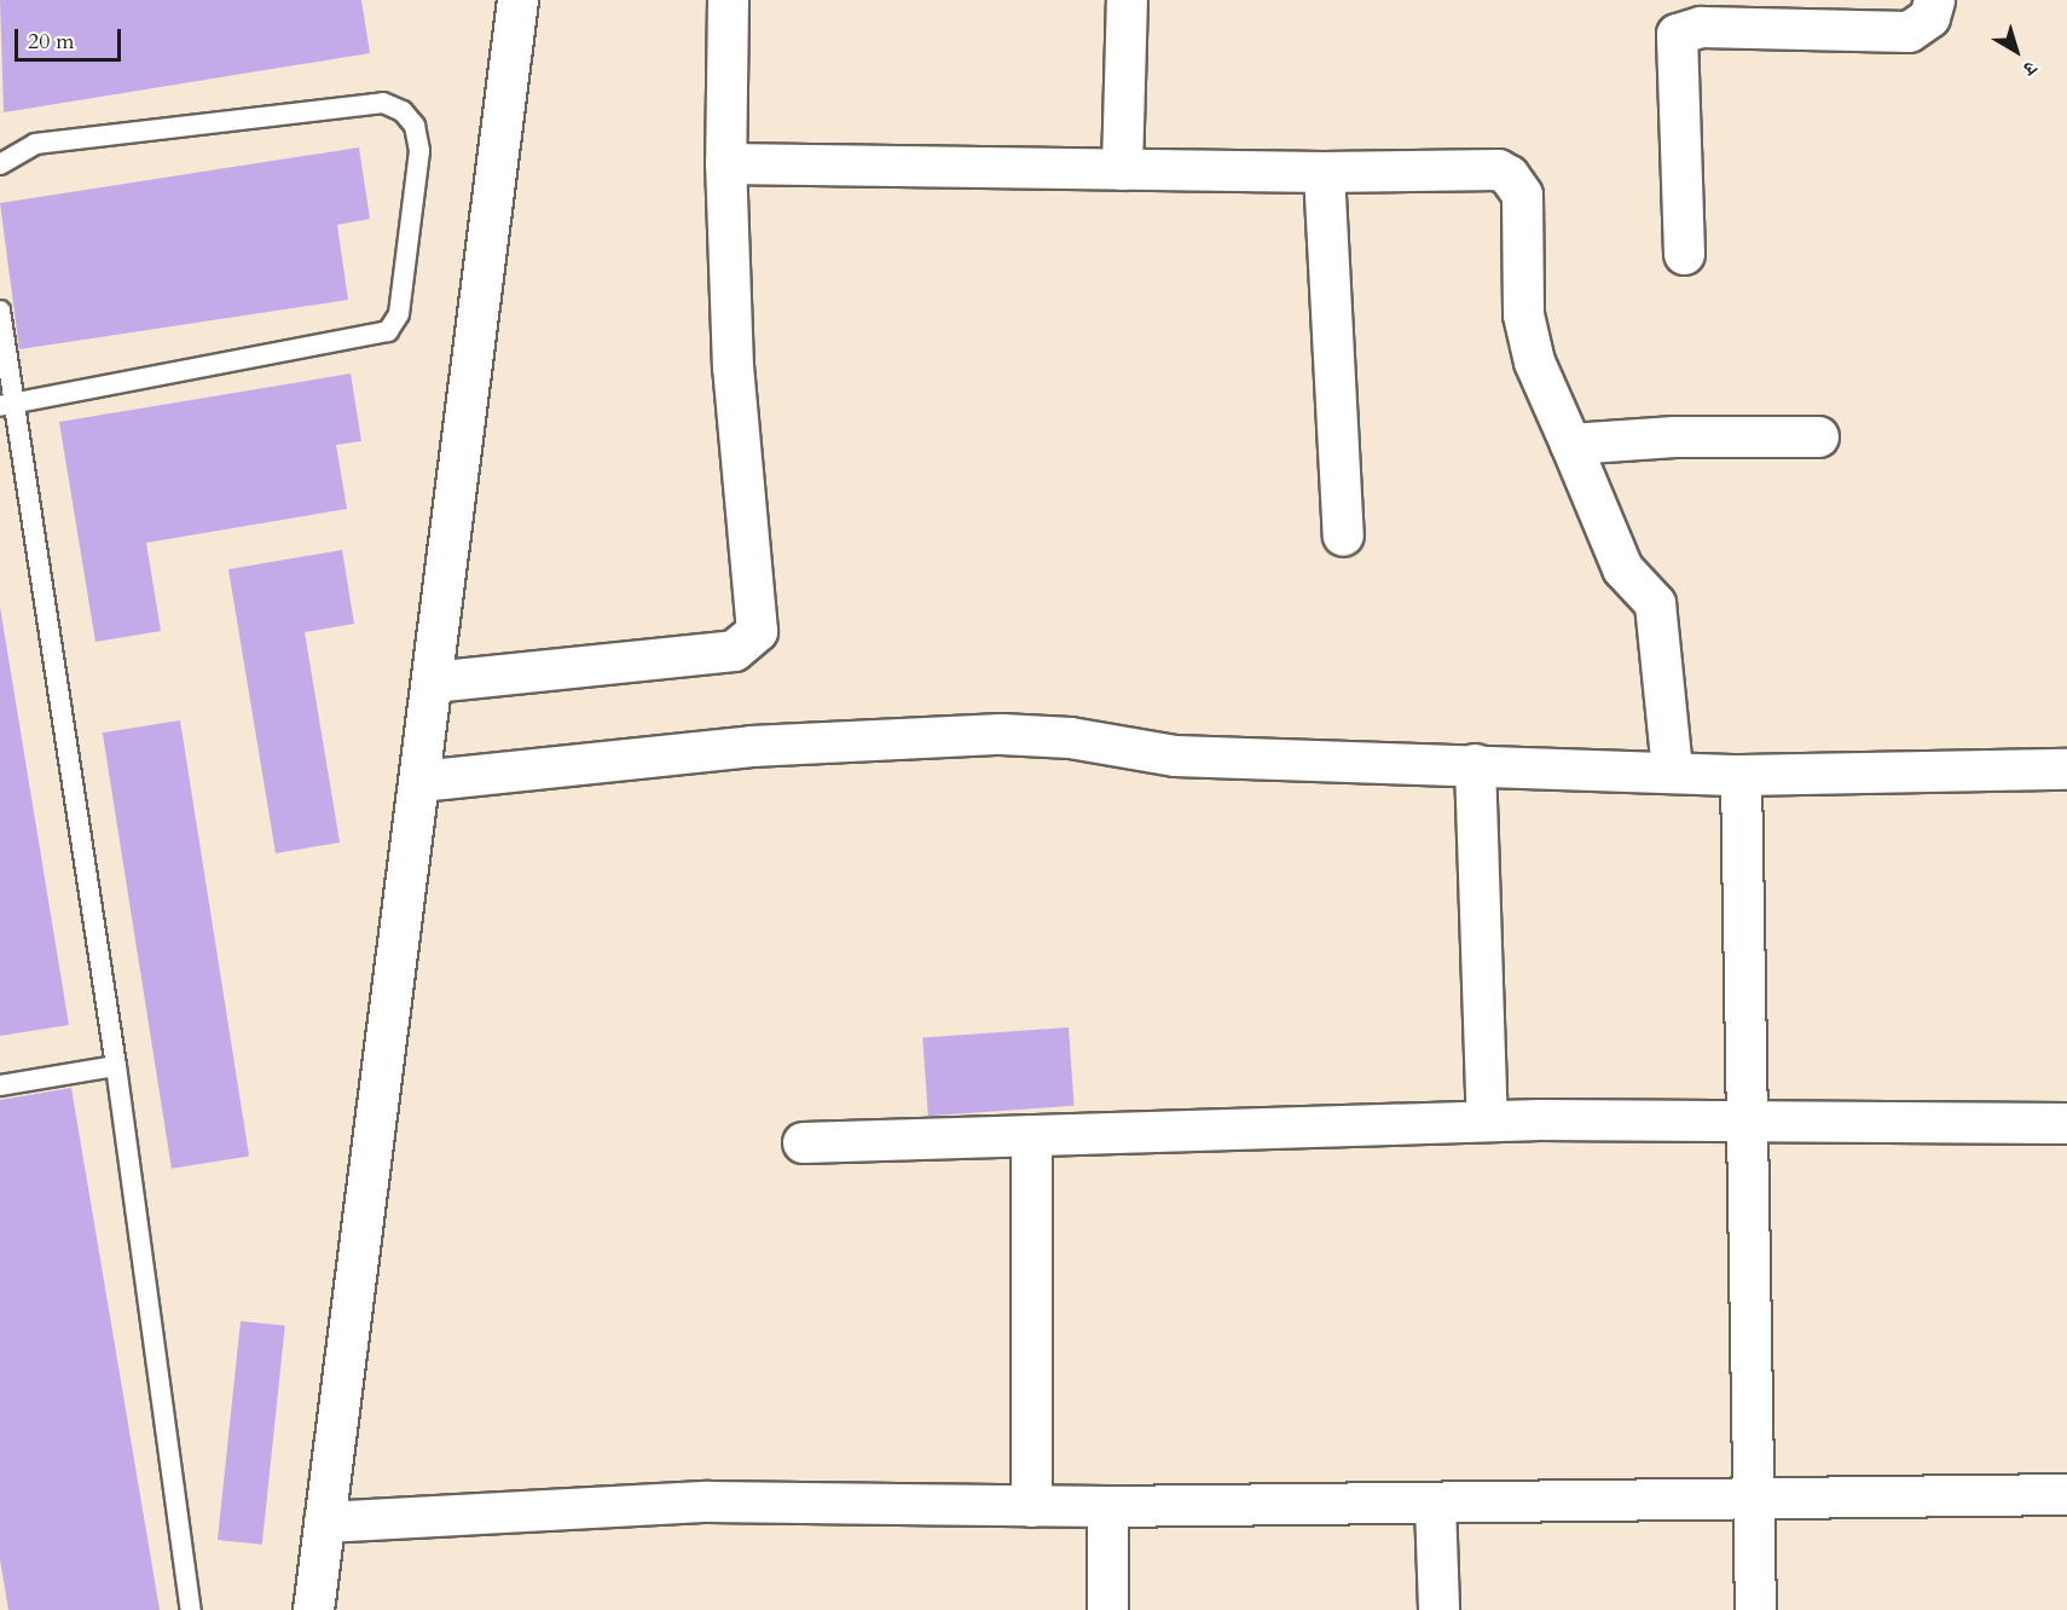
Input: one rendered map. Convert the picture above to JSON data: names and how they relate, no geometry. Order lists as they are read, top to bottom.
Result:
{
  "scale_bar": "20 m",
  "north": "bottom right"
}
